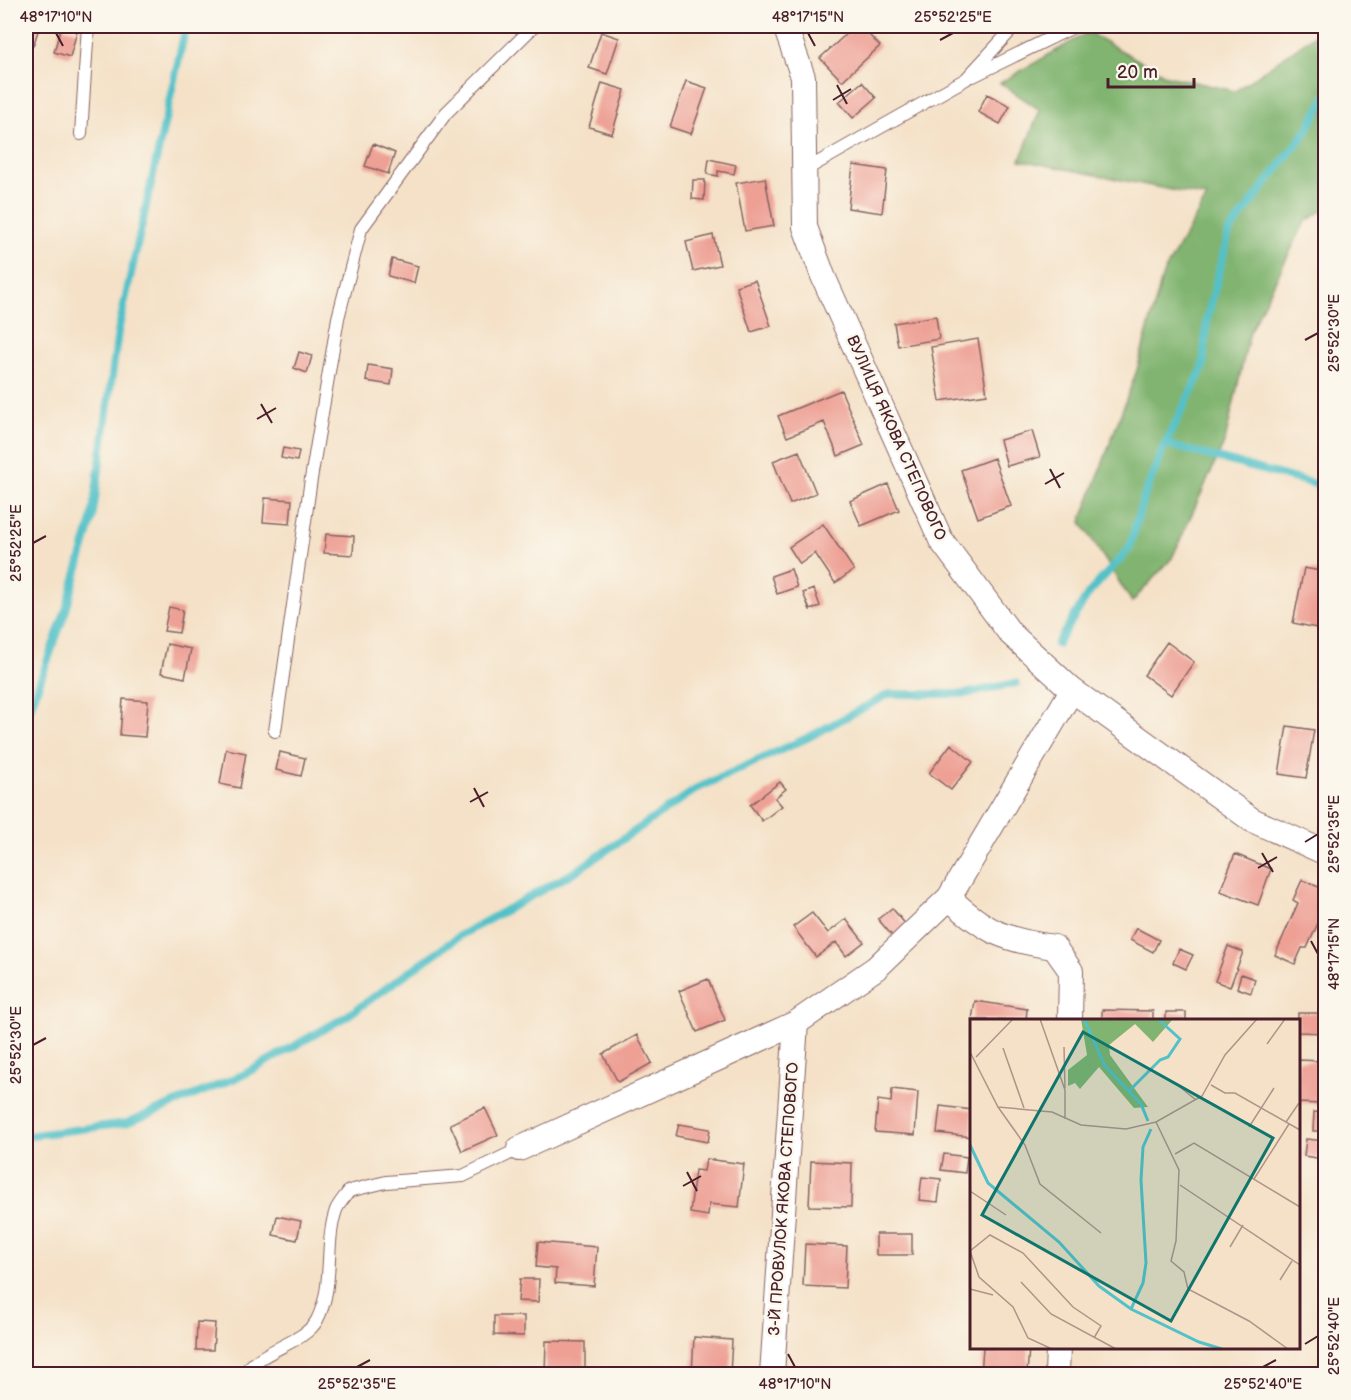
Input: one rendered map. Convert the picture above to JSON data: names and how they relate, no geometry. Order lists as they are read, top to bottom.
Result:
{
  "streets": {
    "street": ["ВУЛИЦЯ ЯКОВА СТЕПОВОГО", "3-Й ПРОВУЛОК ЯКОВА СТЕПОВОГО"]
  },
  "scale_bar": "20 m",
  "coordinates": [
    "48°17'10\"N",
    "48°17'15\"N",
    "25°52'25\"E",
    "25°52'30\"E",
    "25°52'35\"E",
    "25°52'40\"E"
  ]
}
